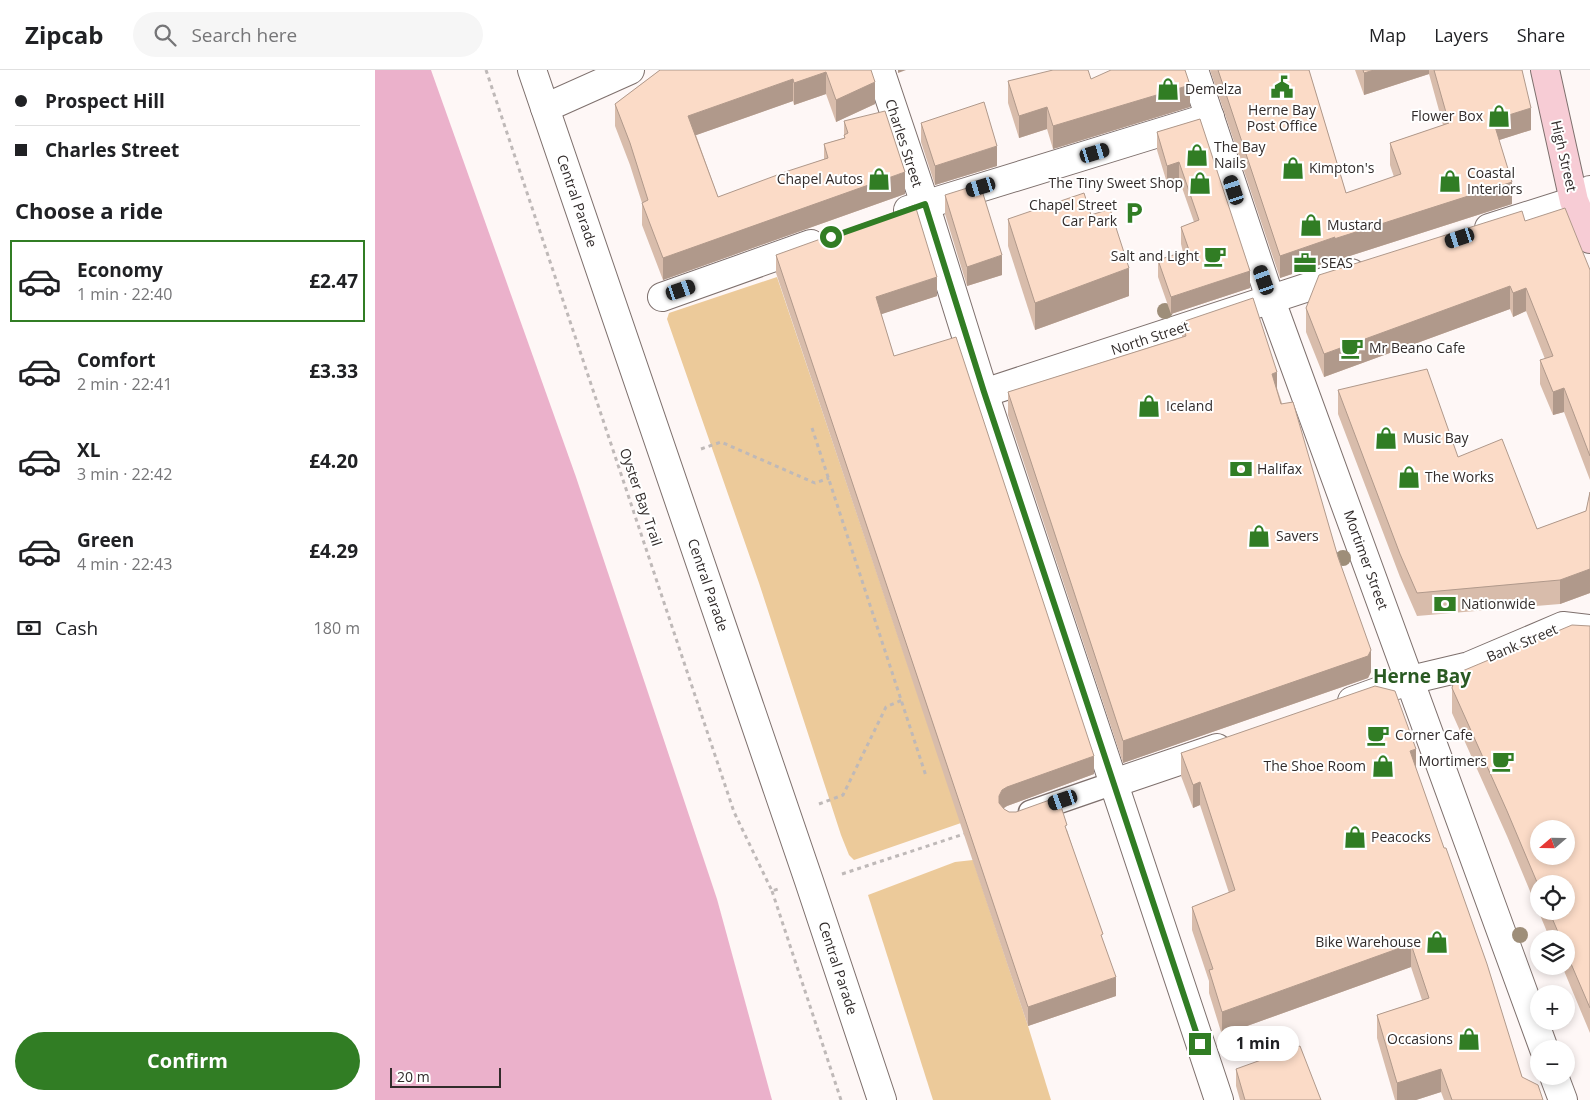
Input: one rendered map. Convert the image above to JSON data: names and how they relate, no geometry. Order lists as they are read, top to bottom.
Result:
{
  "streets": {
    "main road": ["High Street"],
    "street": [
      "Charles Street",
      "Central Parade",
      "North Street",
      "Mortimer Street",
      "Bank Street"
    ],
    "path": ["Oyster Bay Trail"]
  },
  "crossings": [
    ["Charles Street", "North Street"],
    ["North Street", "Mortimer Street"],
    ["Mortimer Street", "Bank Street"]
  ],
  "districts": ["Herne Bay"],
  "places": {
    "public building": ["Herne Bay Post Office"],
    "shop": [
      "Demelza",
      "Flower Box",
      "The Bay Nails",
      "Kimpton's",
      "Chapel Autos",
      "Coastal Interiors",
      "The Tiny Sweet Shop",
      "Mustard",
      "Iceland",
      "Music Bay",
      "The Works",
      "Savers",
      "The Shoe Room",
      "Peacocks",
      "Bike Warehouse",
      "Occasions"
    ],
    "parking": ["Chapel Street Car Park"],
    "cafe": [
      "Salt and Light",
      "Mr Beano Cafe",
      "Corner Cafe",
      "Mortimers"
    ],
    "office": ["SEAS"],
    "bank": ["Halifax", "Nationwide"]
  },
  "scale_bar": "20 m",
  "north": "left",
  "page": {
    "header": "Zipcab",
    "search": "Search here",
    "nav": ["Map", "Layers", "Share"],
    "banner": ["Prospect Hill", "Charles Street"],
    "heading": "Choose a ride",
    "list": [
      {
        "name": "Economy",
        "note": "1 min · 22:40",
        "value": "£2.47"
      },
      {
        "name": "Comfort",
        "note": "2 min · 22:41",
        "value": "£3.33"
      },
      {
        "name": "XL",
        "note": "3 min · 22:42",
        "value": "£4.20"
      },
      {
        "name": "Green",
        "note": "4 min · 22:43",
        "value": "£4.29"
      }
    ],
    "pay": ["Cash", "180 m"],
    "map_buttons": ["+", "−"],
    "buttons": "Confirm",
    "bubble": "1 min",
    "scale": "20 m"
  }
}
